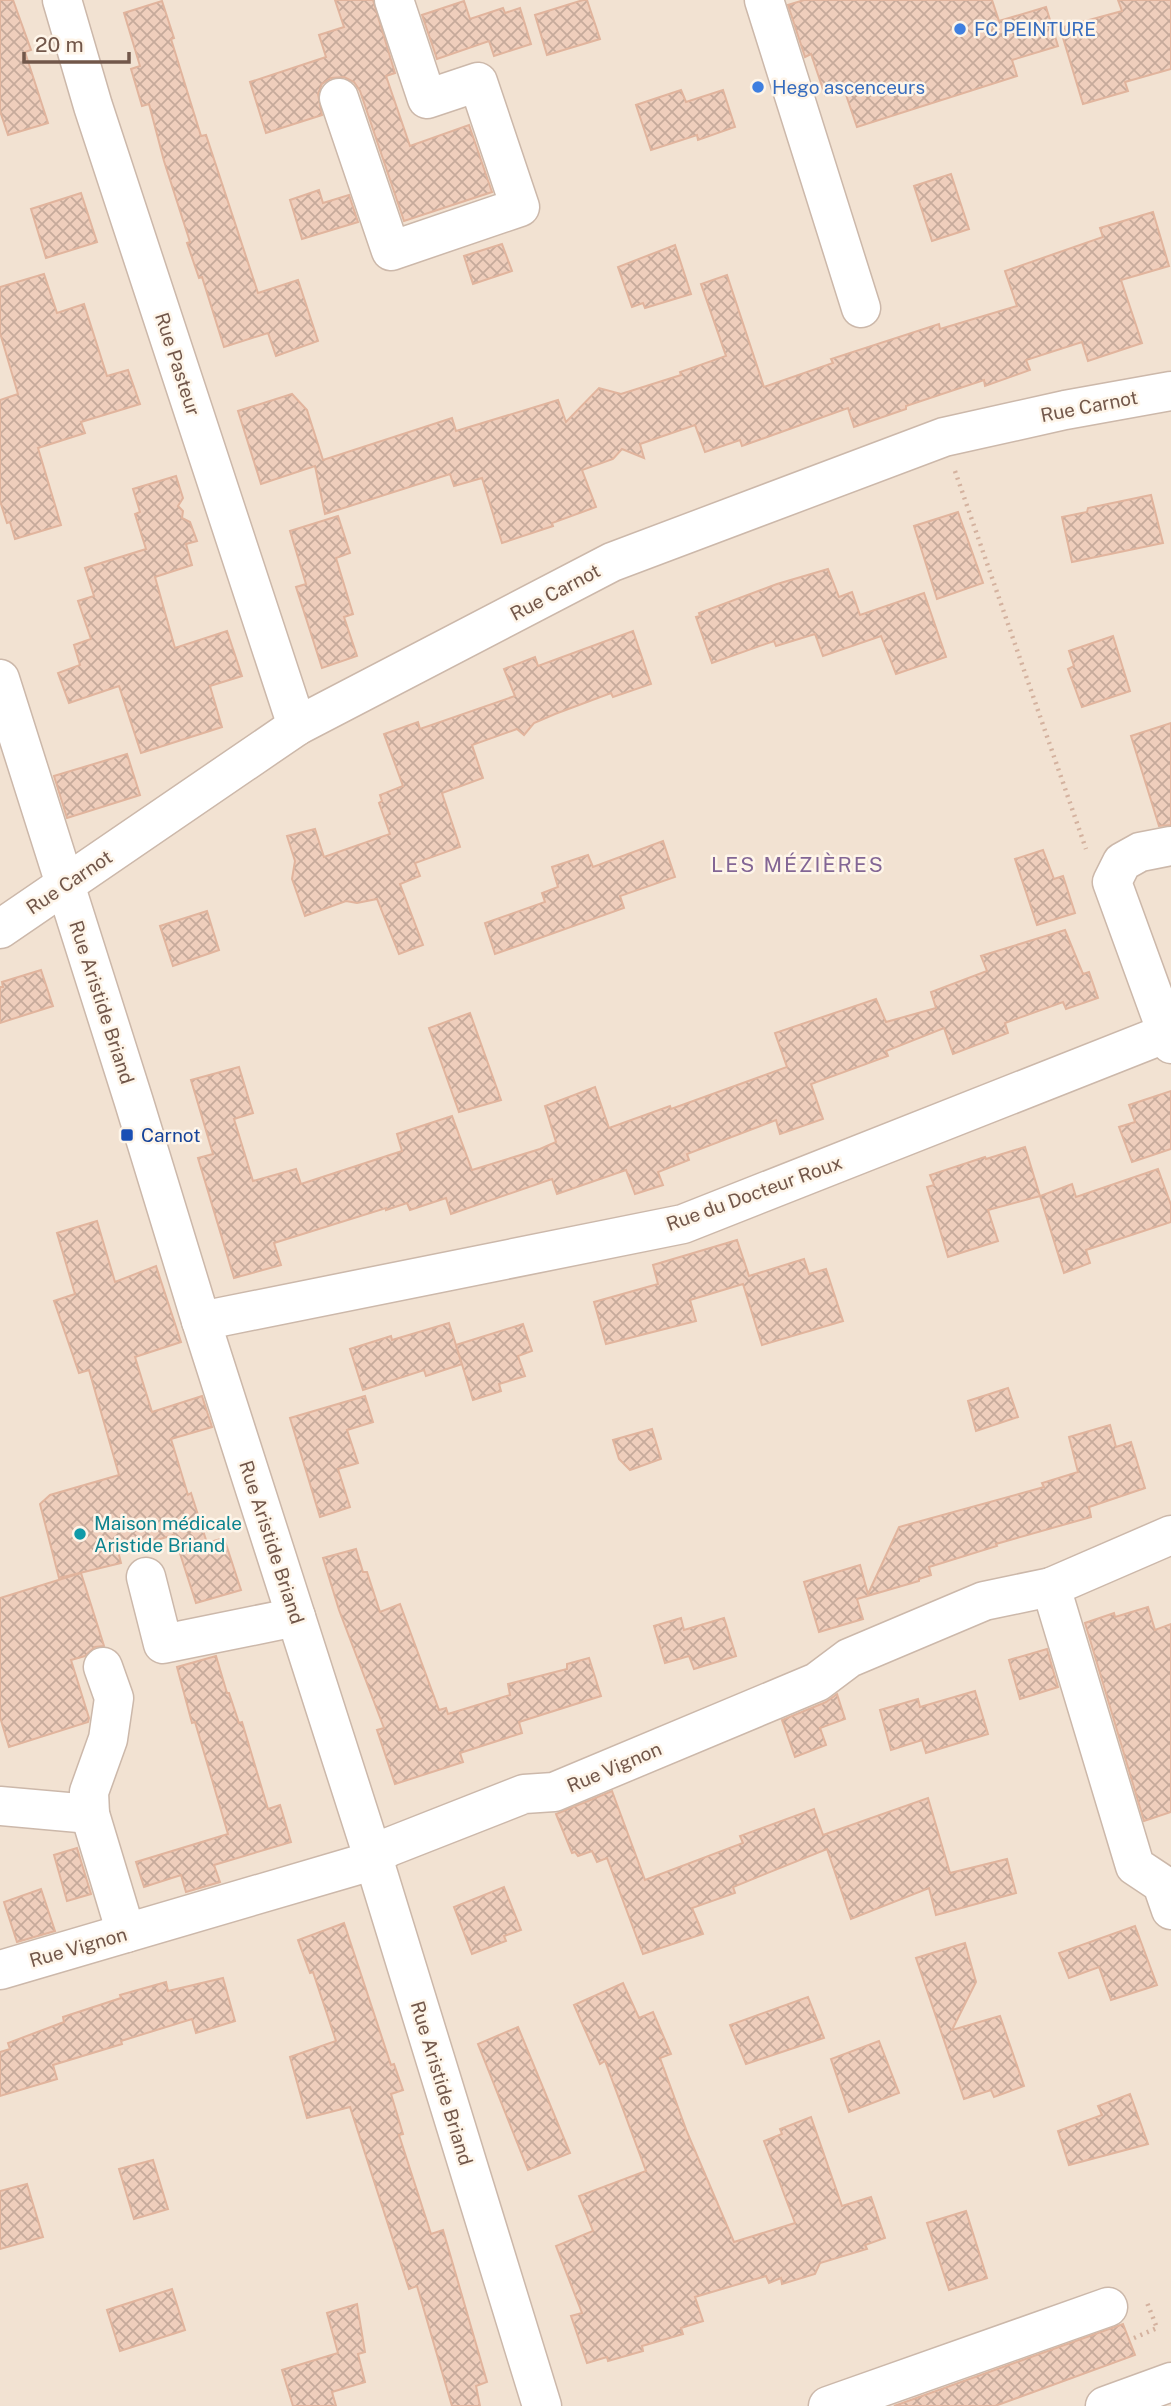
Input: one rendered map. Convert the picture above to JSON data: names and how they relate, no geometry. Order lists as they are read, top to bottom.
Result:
{
  "streets": {
    "street": [
      "Rue Pasteur",
      "Rue Carnot",
      "Rue Aristide Briand",
      "Rue du Docteur Roux",
      "Rue Vignon"
    ]
  },
  "crossings": [
    ["Rue Pasteur", "Rue Carnot"],
    ["Rue Carnot", "Rue Aristide Briand"],
    ["Rue Aristide Briand", "Rue du Docteur Roux"],
    ["Rue Aristide Briand", "Rue Vignon"]
  ],
  "districts": ["LES MÉZIÈRES"],
  "places": {
    "other": ["FC PEINTURE", "Hego ascenceurs", "Maison médicale Aristide Briand"],
    "transit": ["Carnot"]
  },
  "scale_bar": "20 m"
}
